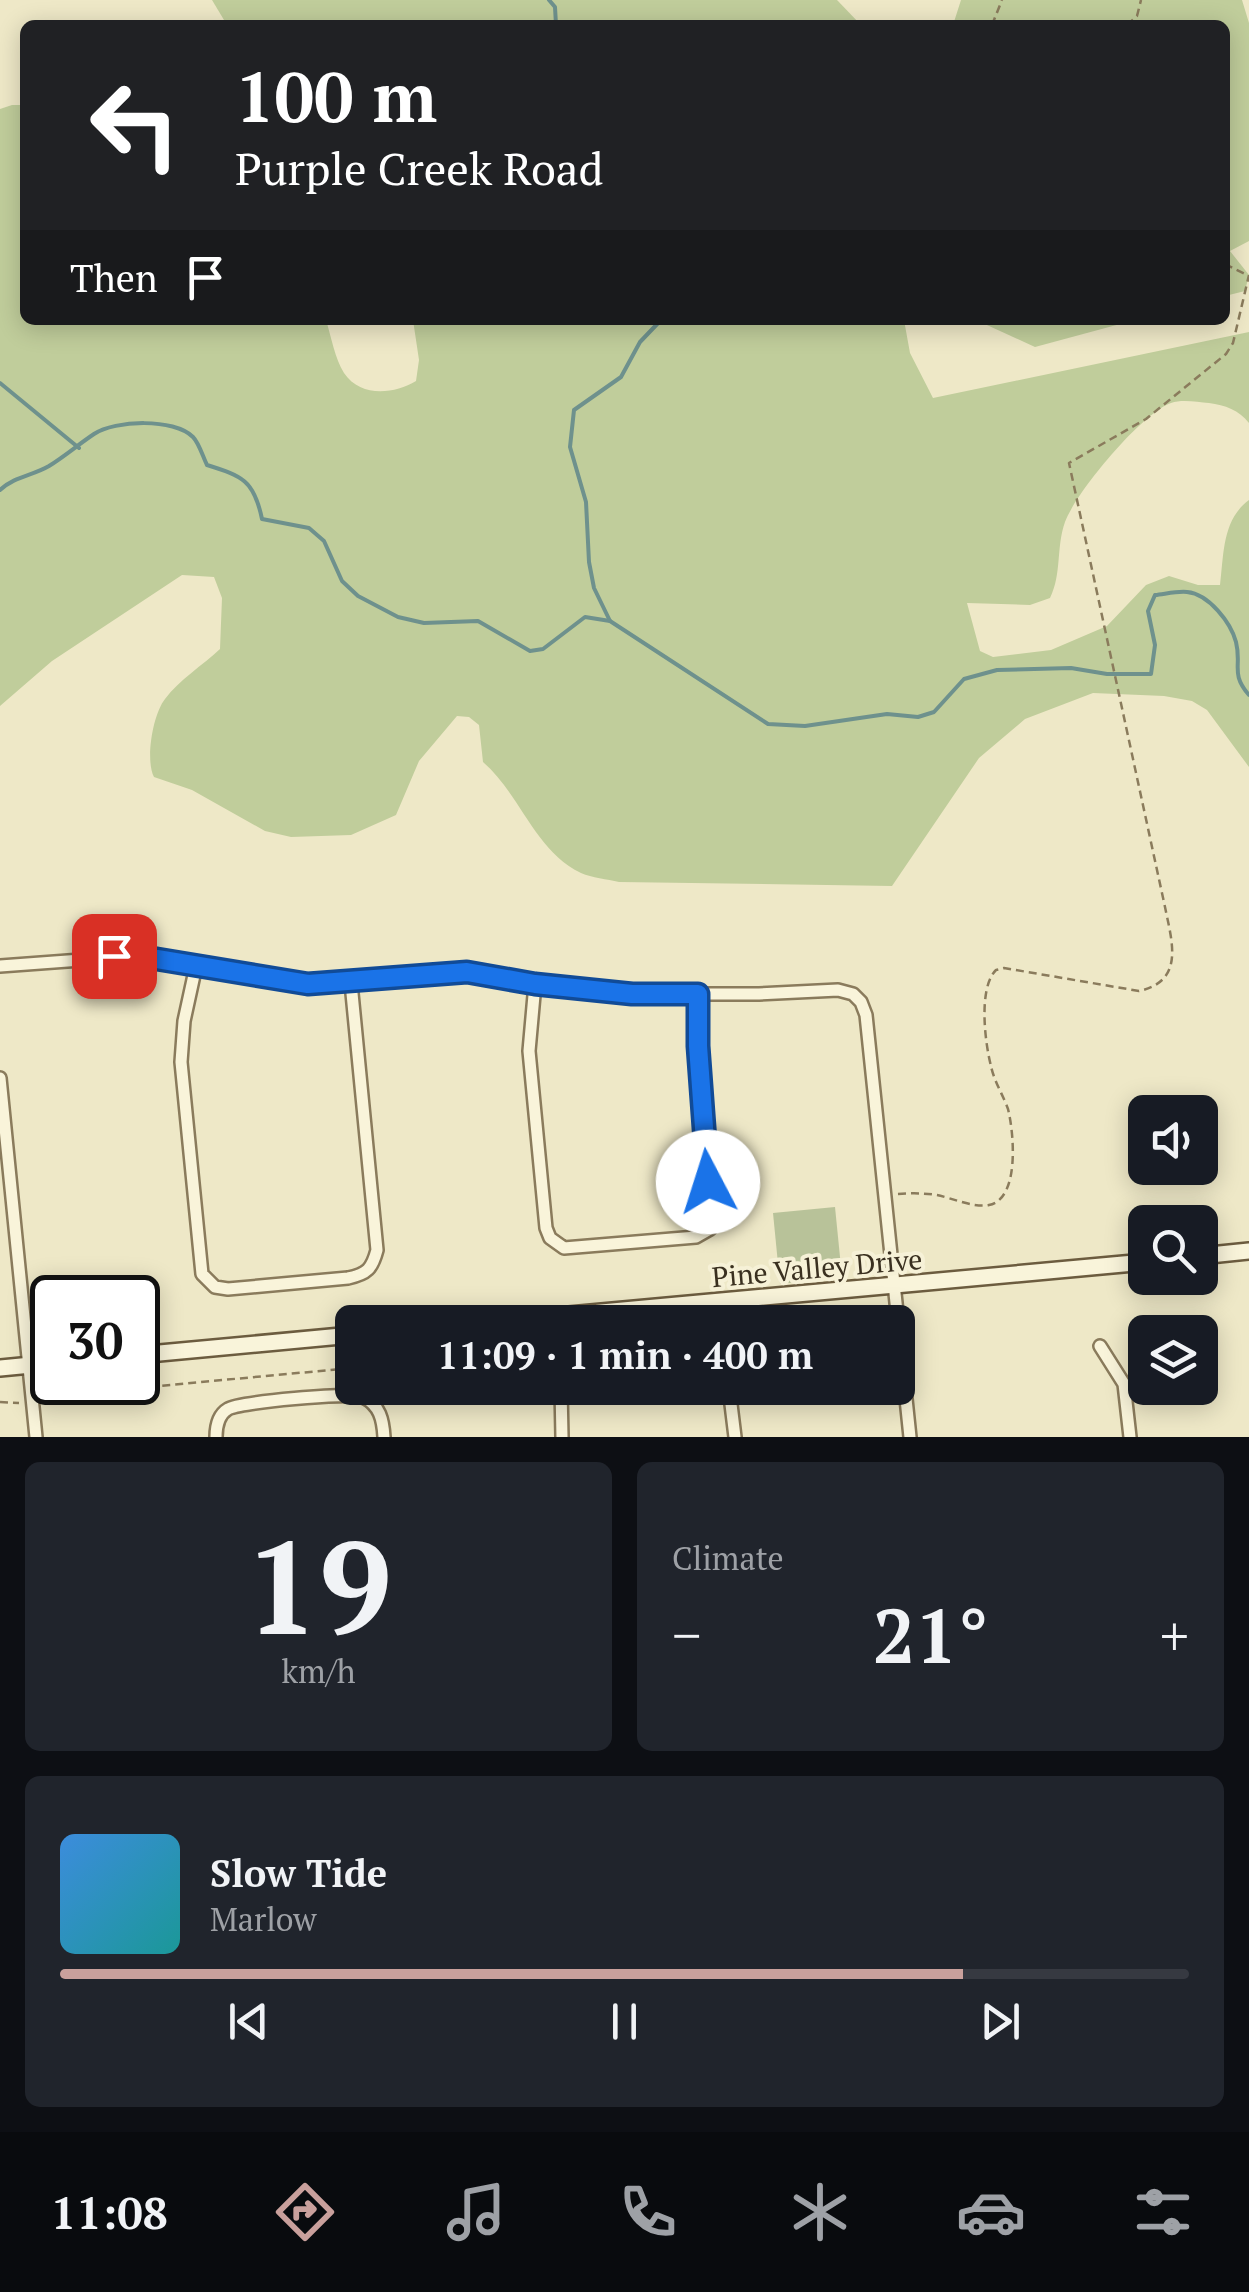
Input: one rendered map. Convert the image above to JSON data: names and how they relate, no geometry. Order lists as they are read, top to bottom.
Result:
{
  "streets": {
    "street": ["Pine Valley Drive"]
  },
  "page": {
    "turn": ["100 m", "Purple Creek Road"],
    "then": "Then",
    "limit": "30",
    "trip": "11:09 · 1 min · 400 m",
    "tile": [
      ["19", "km/h"],
      "Climate"
    ],
    "heat": ["−", "21°", "+"],
    "song": ["Slow Tide", "Marlow"],
    "tabs": "11:08"
  }
}
